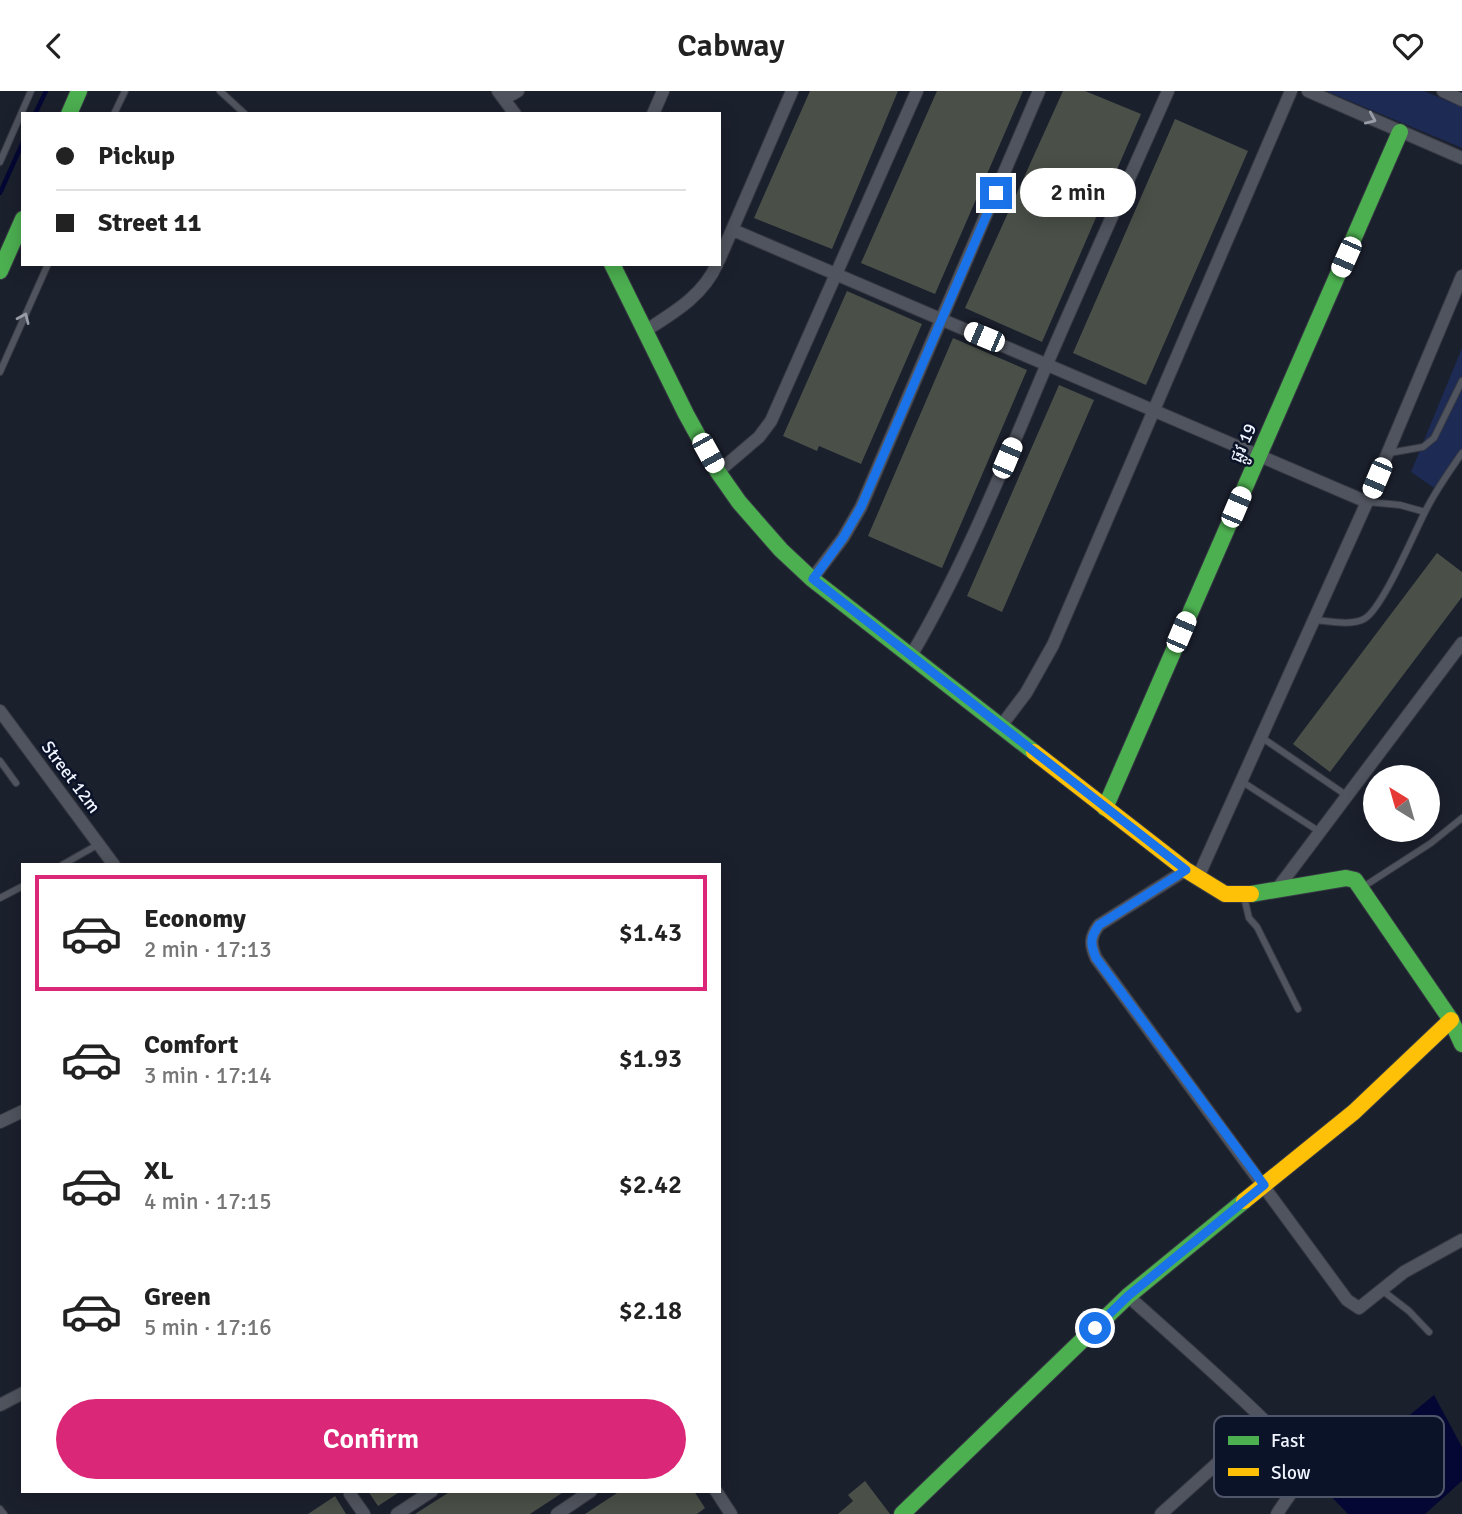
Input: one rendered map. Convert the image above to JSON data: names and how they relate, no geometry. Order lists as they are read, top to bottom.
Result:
{
  "streets": {
    "main road": ["ផ្លូវ 19"],
    "street": ["Street 12m"]
  },
  "legend": ["Fast", "Slow"],
  "north": "top left",
  "page": {
    "header": "Cabway",
    "banner": ["Pickup", "Street 11"],
    "bubble": "2 min",
    "list": [
      {
        "name": "Economy",
        "note": "2 min · 17:13",
        "value": "$1.43"
      },
      {
        "name": "Comfort",
        "note": "3 min · 17:14",
        "value": "$1.93"
      },
      {
        "name": "XL",
        "note": "4 min · 17:15",
        "value": "$2.42"
      },
      {
        "name": "Green",
        "note": "5 min · 17:16",
        "value": "$2.18"
      }
    ],
    "buttons": "Confirm"
  }
}
